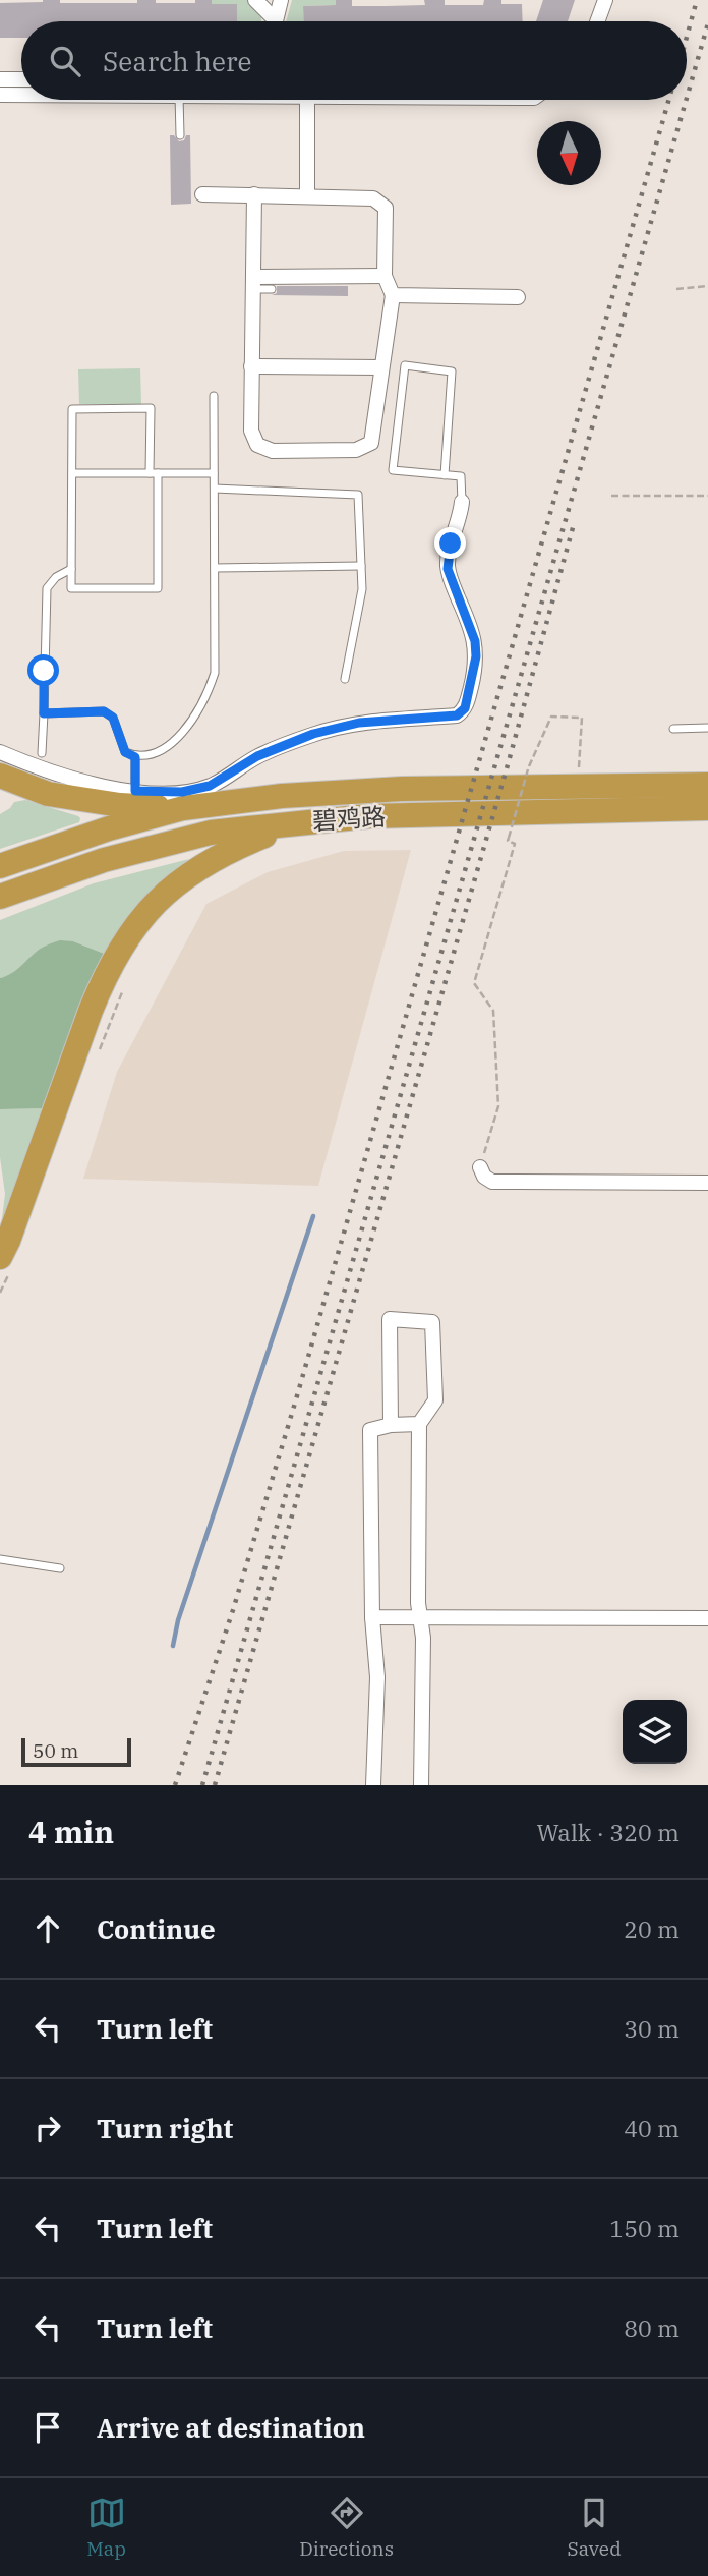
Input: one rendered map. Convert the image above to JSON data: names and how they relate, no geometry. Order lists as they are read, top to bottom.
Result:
{
  "streets": {
    "highway": ["碧鸡路"]
  },
  "scale_bar": "50 m",
  "north": "bottom",
  "page": {
    "search": "Search here",
    "scale": "50 m",
    "heading": ["4 min", "Walk · 320 m"],
    "list": [
      ["Continue", "20 m"],
      ["Turn left", "30 m"],
      ["Turn right", "40 m"],
      ["Turn left", "150 m"],
      ["Turn left", "80 m"],
      "Arrive at destination"
    ],
    "nav": ["Map", "Directions", "Saved"]
  }
}
